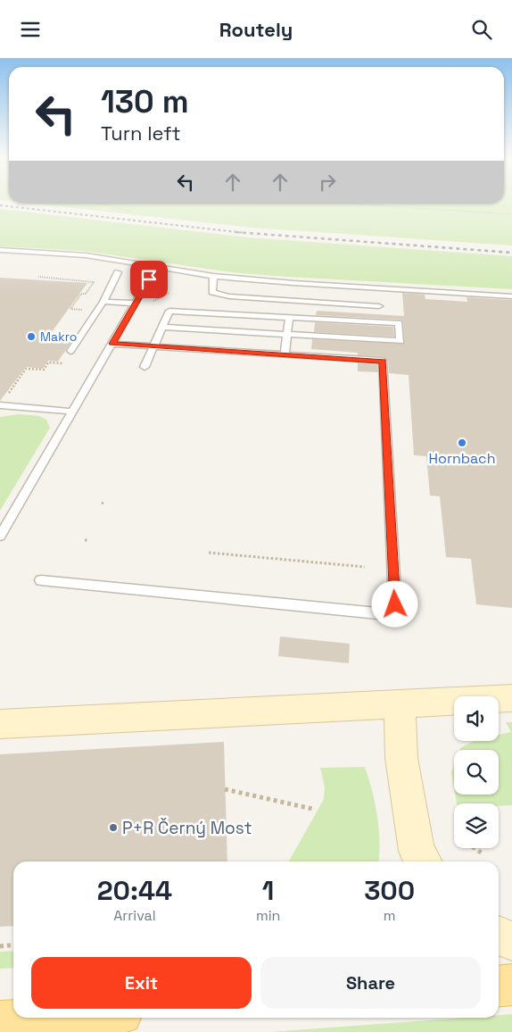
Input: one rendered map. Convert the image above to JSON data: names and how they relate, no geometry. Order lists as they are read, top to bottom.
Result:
{
  "places": ["Makro", "Hornbach", "P+R Černý Most"],
  "page": {
    "header": "Routely",
    "turn": ["130 m", "Turn left"],
    "eta": [
      "20:44",
      "Arrival",
      "1",
      "min",
      "300",
      "m"
    ],
    "buttons": ["Exit", "Share"]
  }
}
